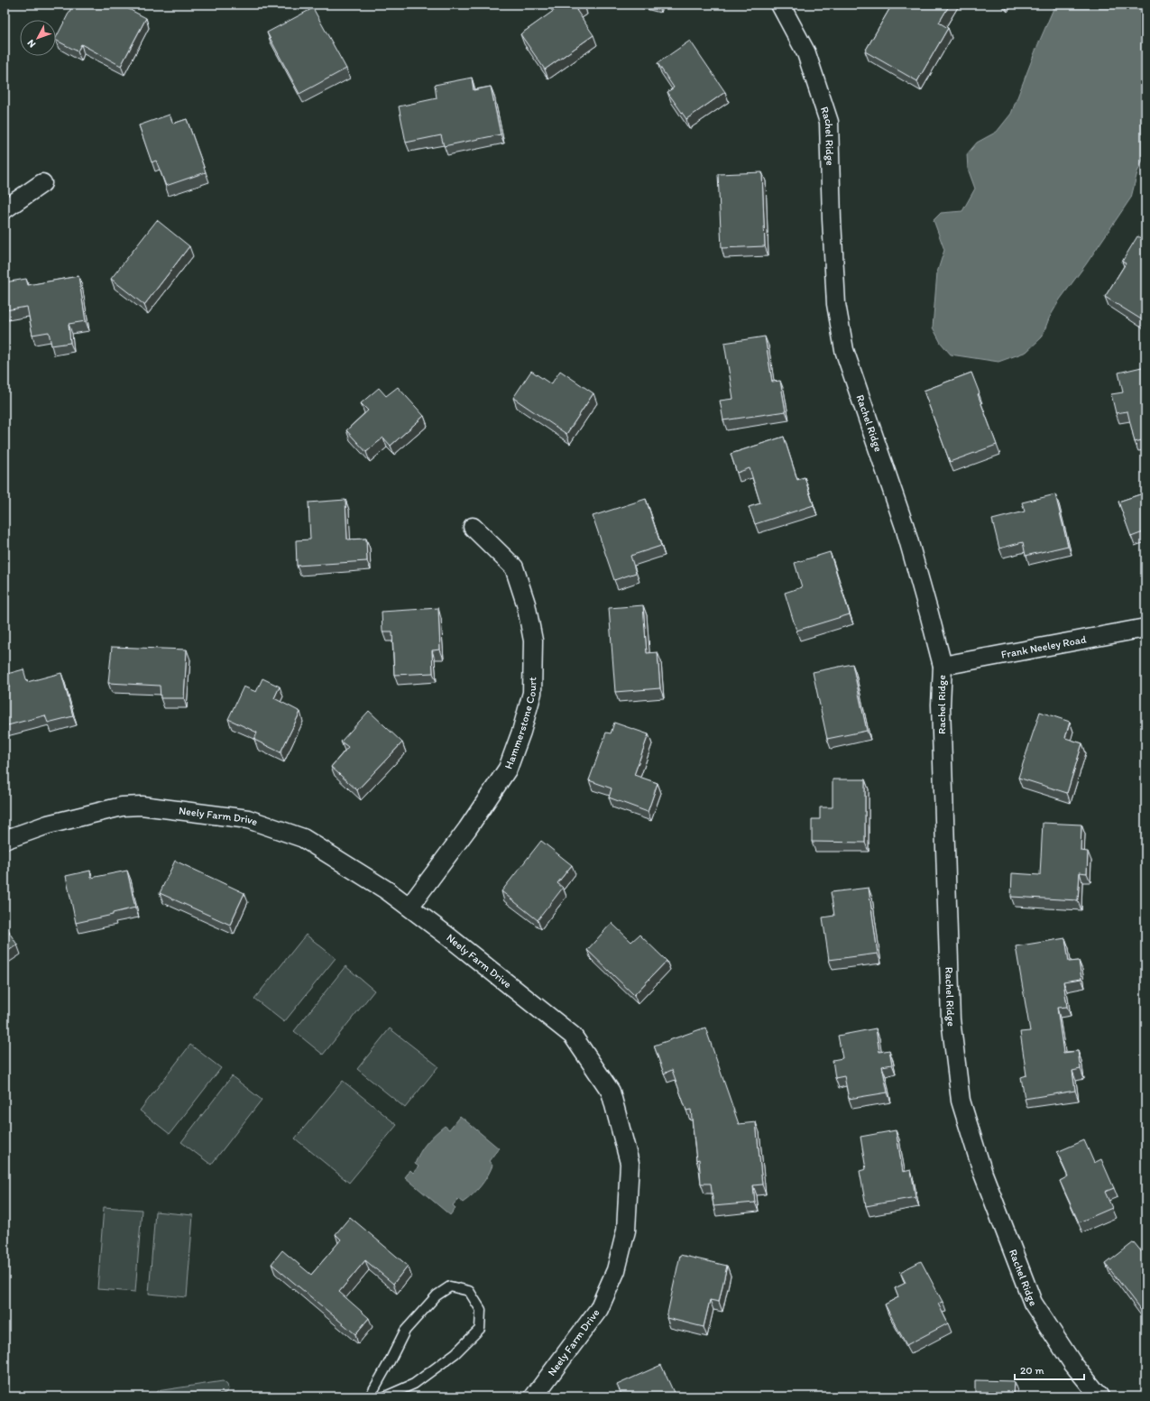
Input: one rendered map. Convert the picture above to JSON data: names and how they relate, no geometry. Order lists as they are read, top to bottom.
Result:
{
  "streets": {
    "street": [
      "Rachel Ridge",
      "Frank Neeley Road",
      "Hammerstone Court",
      "Neely Farm Drive"
    ]
  },
  "crossings": [
    ["Rachel Ridge", "Frank Neeley Road"],
    ["Hammerstone Court", "Neely Farm Drive"]
  ],
  "scale_bar": "20 m",
  "north": "bottom left"
}
